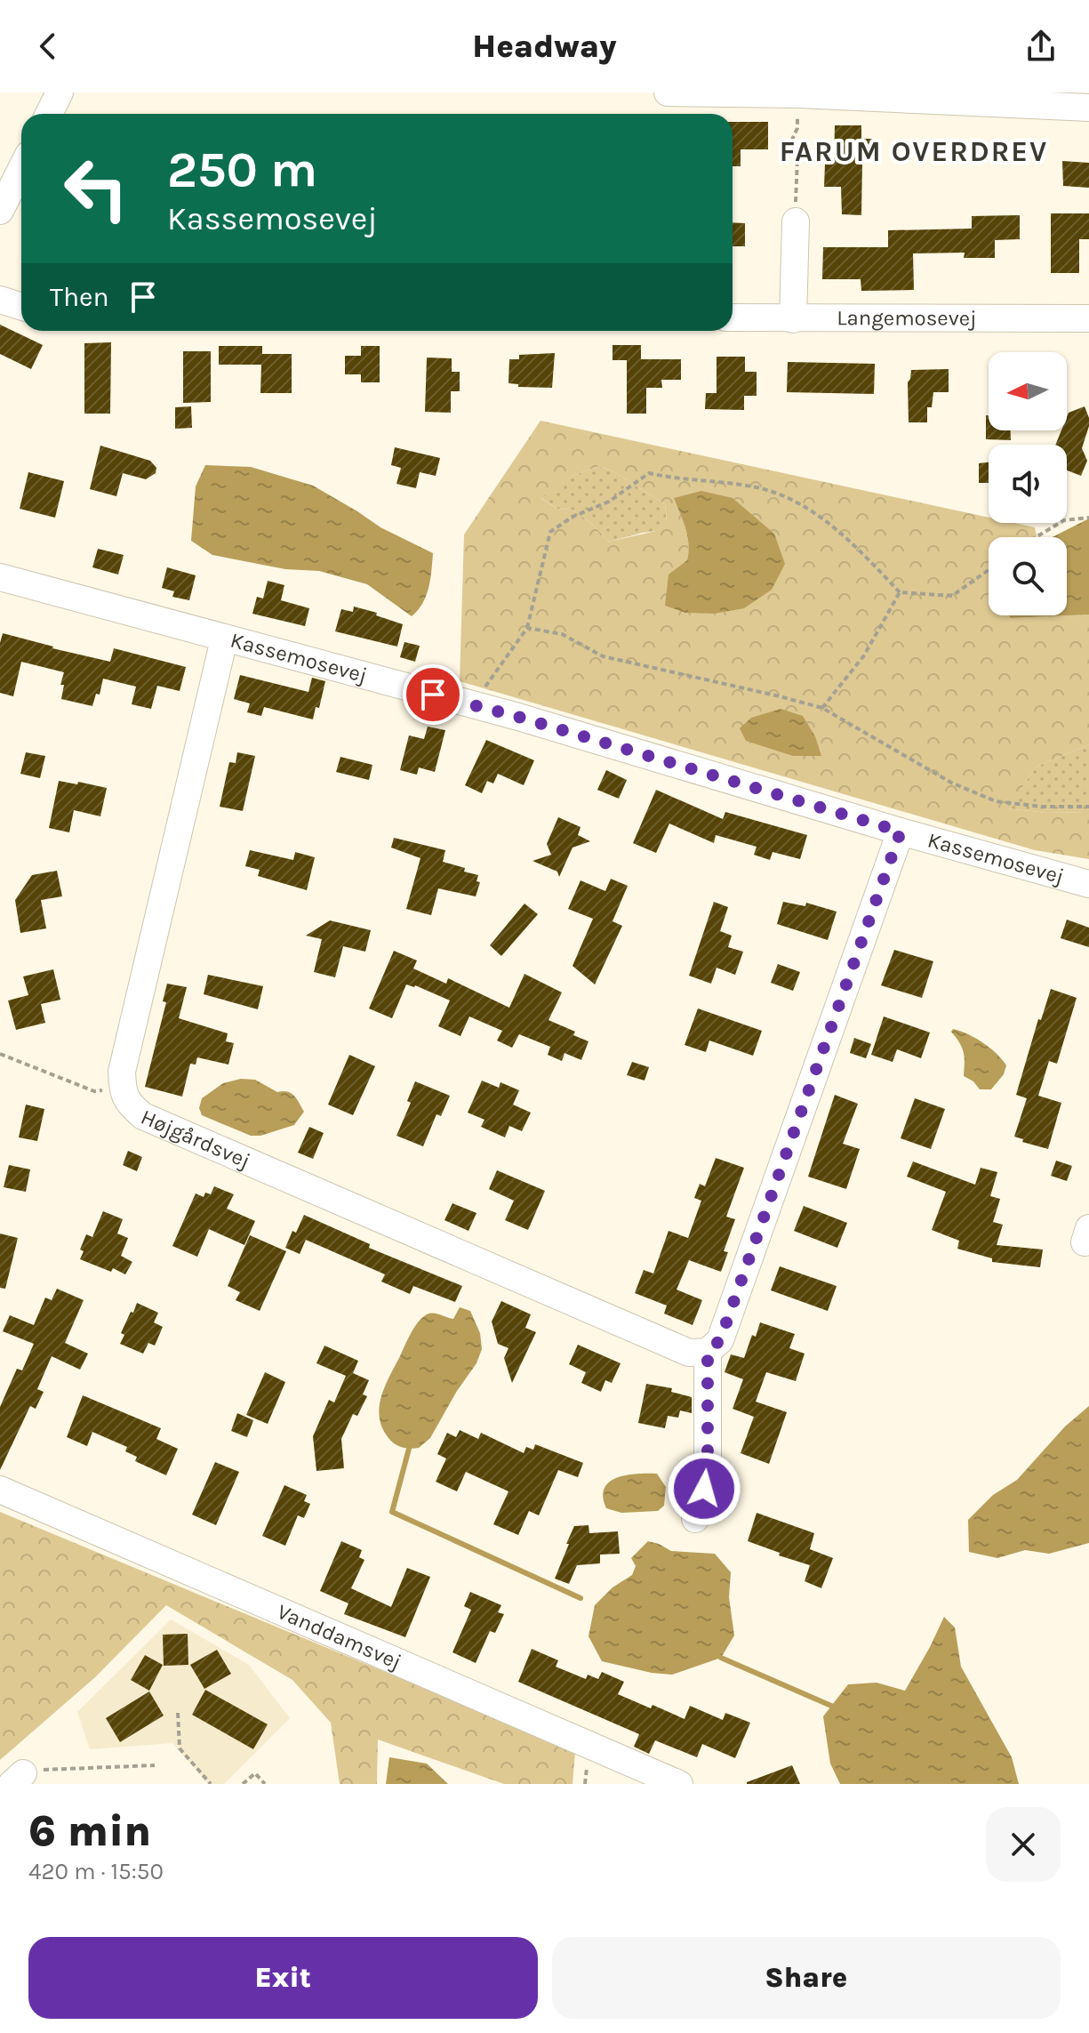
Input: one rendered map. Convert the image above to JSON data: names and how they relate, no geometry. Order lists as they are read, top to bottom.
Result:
{
  "streets": {
    "street": [
      "Langemosevej",
      "Kassemosevej",
      "Højgårdsvej",
      "Vanddamsvej"
    ]
  },
  "crossings": [
    ["Kassemosevej", "Højgårdsvej"]
  ],
  "districts": ["FARUM OVERDREV"],
  "north": "left",
  "page": {
    "header": "Headway",
    "turn": ["250 m", "Kassemosevej"],
    "then": "Then",
    "heading": ["6 min", "420 m · 15:50"],
    "buttons": ["Exit", "Share"]
  }
}
